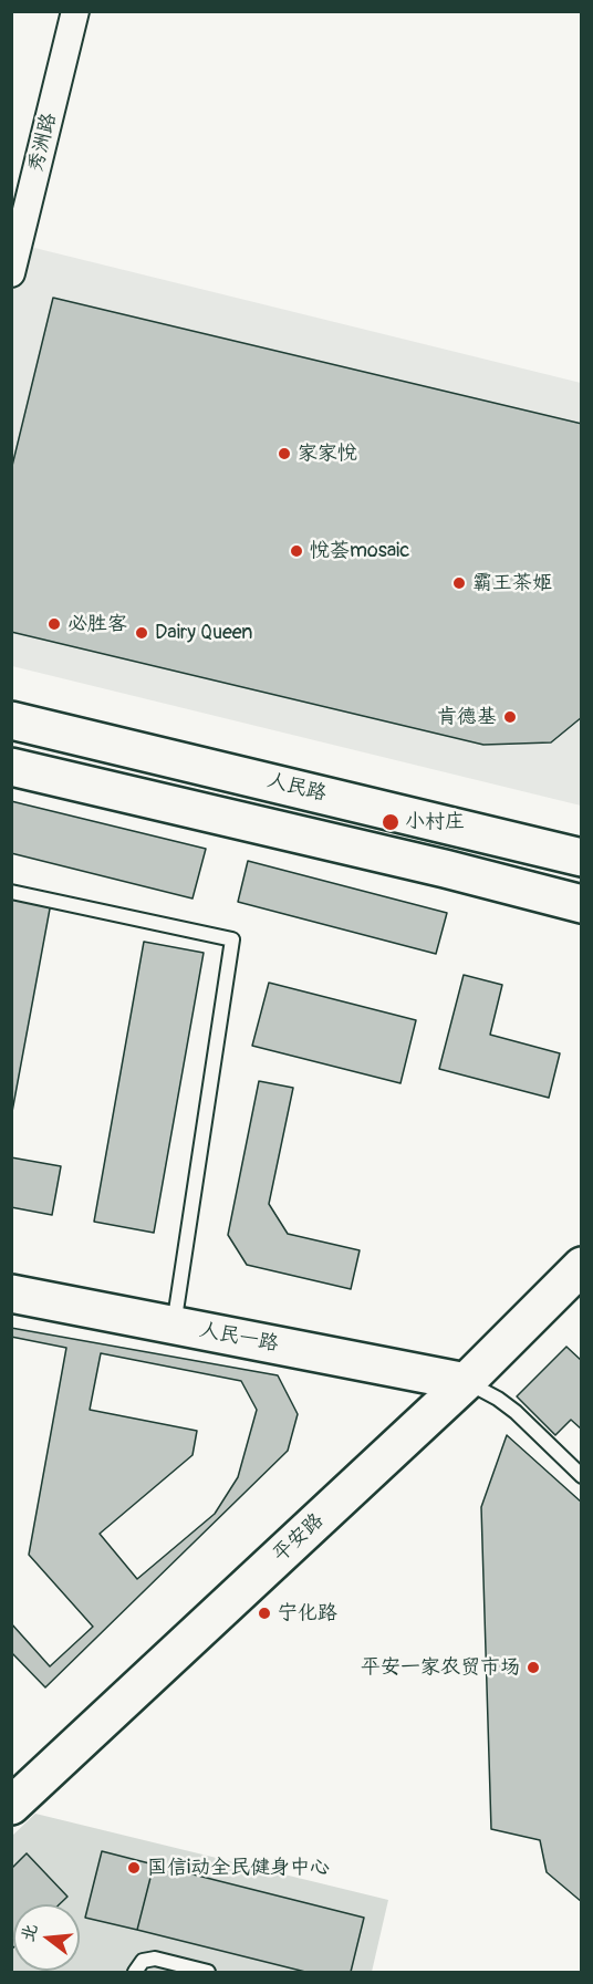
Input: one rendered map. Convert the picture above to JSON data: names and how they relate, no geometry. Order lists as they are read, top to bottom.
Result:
{
  "streets": {
    "street": [
      "秀洲路",
      "人民路",
      "人民一路",
      "平安路"
    ]
  },
  "crossings": [
    ["人民一路", "平安路"]
  ],
  "places": [
    "家家悦",
    "悦荟mosaic",
    "霸王茶姬",
    "必胜客",
    "Dairy Queen",
    "肯德基",
    "小村庄",
    "宁化路",
    "平安一家农贸市场",
    "国信i动全民健身中心"
  ],
  "north": "left"
}
